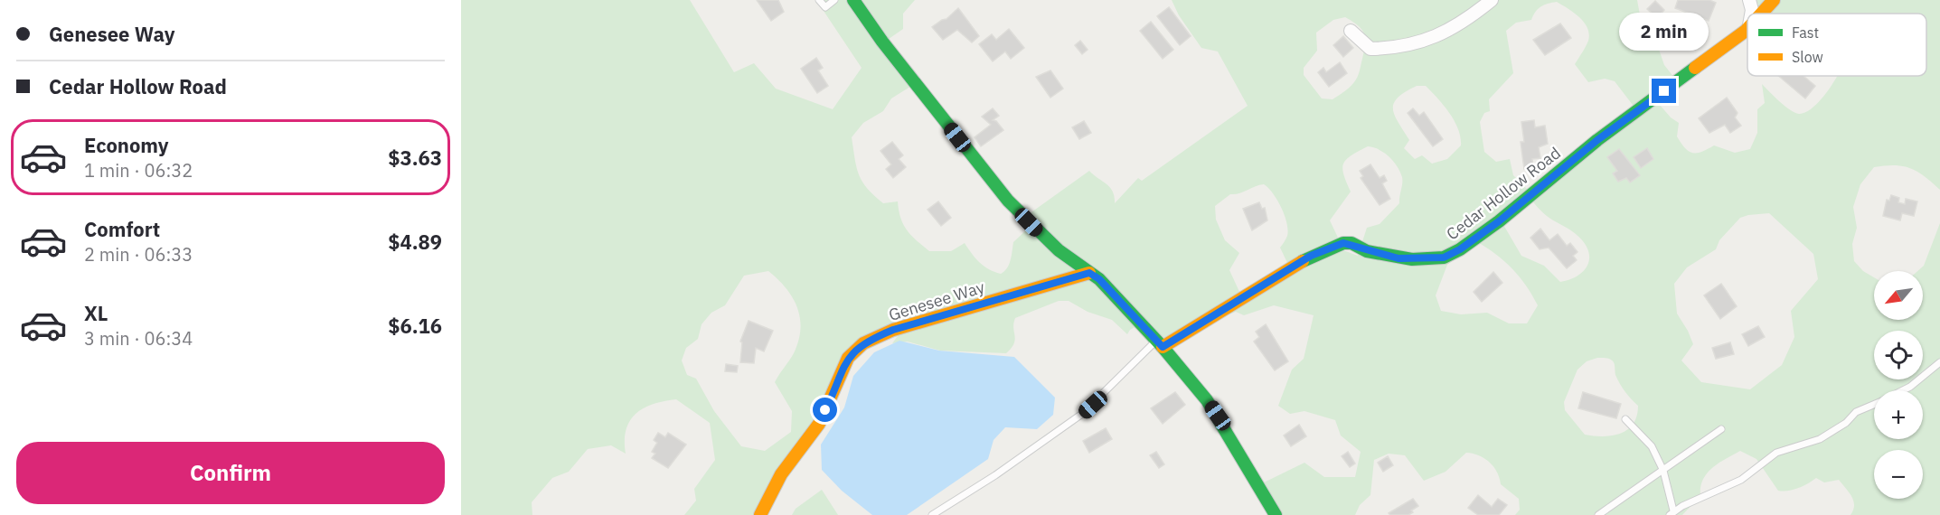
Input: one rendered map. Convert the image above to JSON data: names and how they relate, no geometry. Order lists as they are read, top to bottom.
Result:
{
  "streets": {
    "street": ["Cedar Hollow Road", "Genesee Way"]
  },
  "legend": ["Fast", "Slow"],
  "north": "bottom left",
  "page": {
    "banner": ["Genesee Way", "Cedar Hollow Road"],
    "bubble": "2 min",
    "list": [
      {
        "name": "Economy",
        "note": "1 min · 06:32",
        "value": "$3.63"
      },
      {
        "name": "Comfort",
        "note": "2 min · 06:33",
        "value": "$4.89"
      },
      {
        "name": "XL",
        "note": "3 min · 06:34",
        "value": "$6.16"
      }
    ],
    "map_buttons": ["+", "−"],
    "buttons": "Confirm"
  }
}
